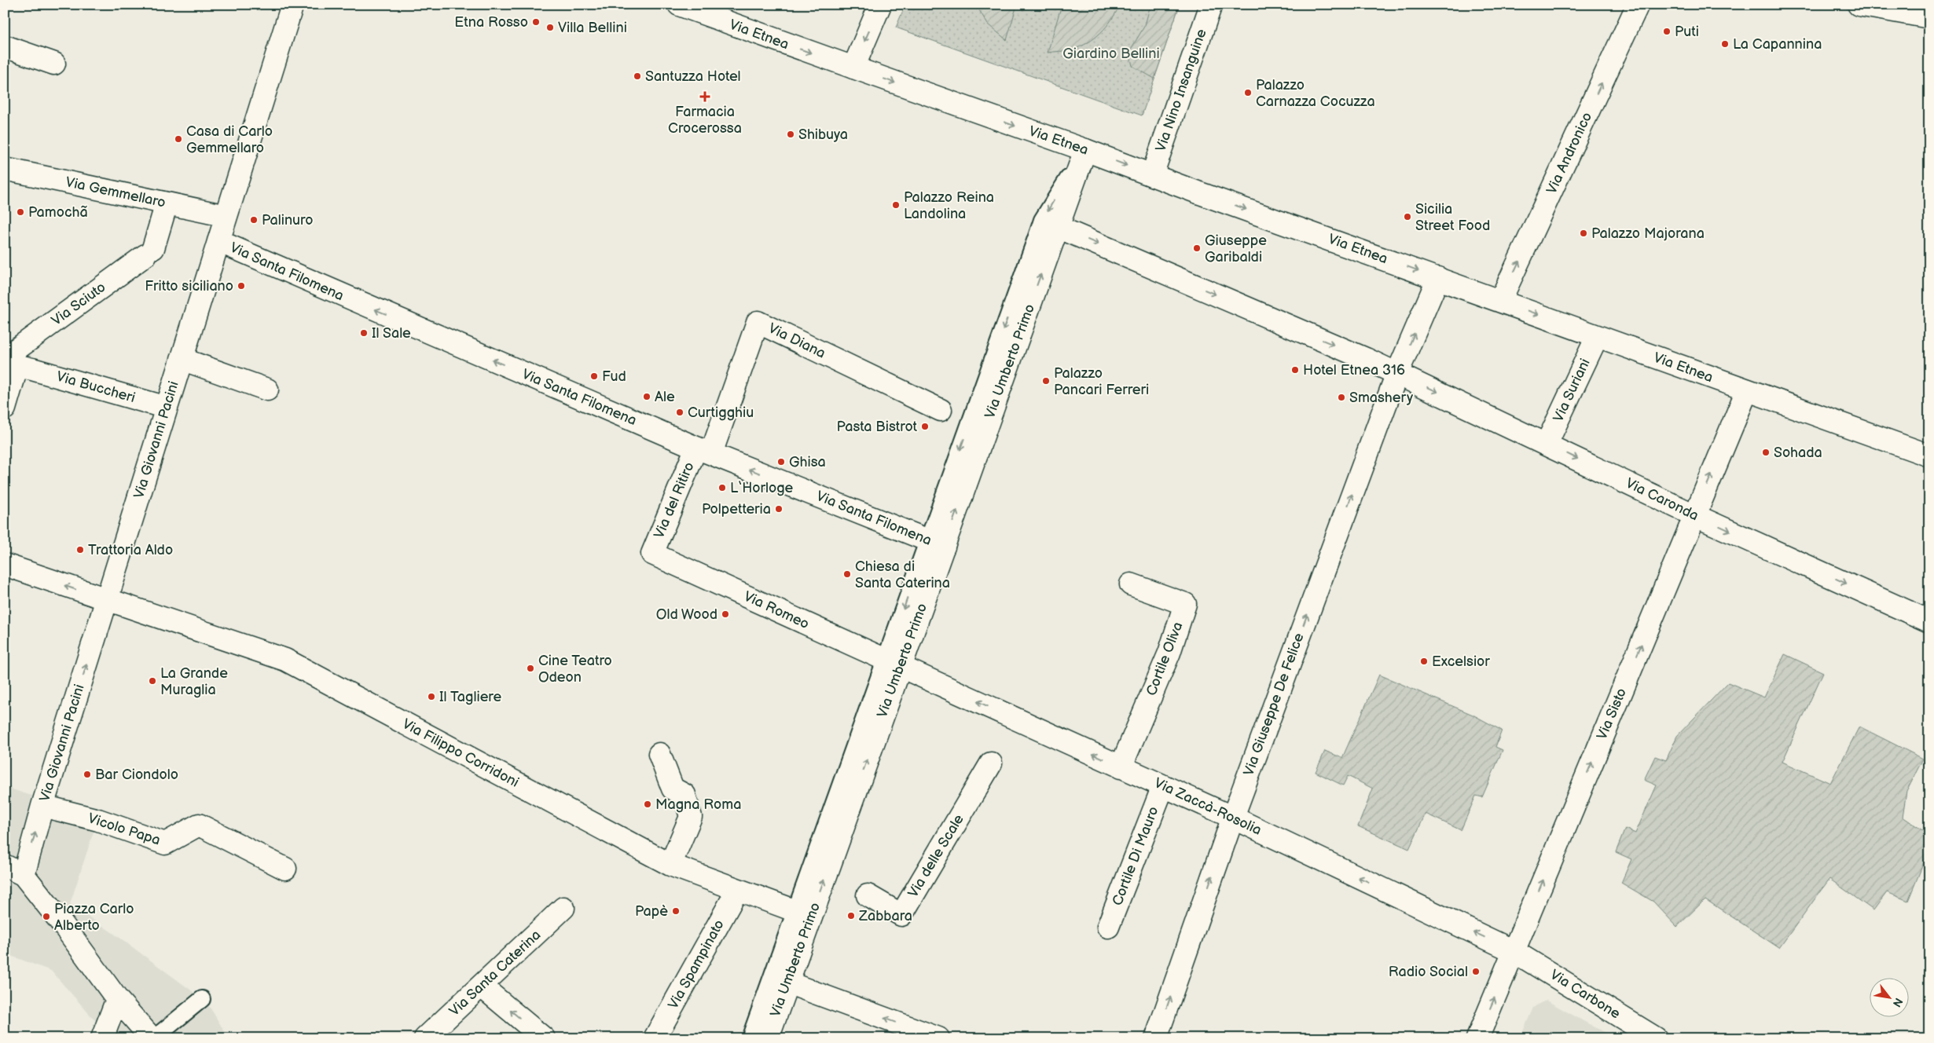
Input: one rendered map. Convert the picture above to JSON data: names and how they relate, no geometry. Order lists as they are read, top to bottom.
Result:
{
  "streets": {
    "street": [
      "Via Etnea",
      "Via Nino Insanguine",
      "Via Andronico",
      "Via Gemmellaro",
      "Via Santa Filomena",
      "Via Sciuto",
      "Via Diana",
      "Via Umberto Primo",
      "Via Buccheri",
      "Via Suriani",
      "Via Giovanni Pacini",
      "Via Caronda",
      "Via del Ritiro",
      "Via Romeo",
      "Cortile Oliva",
      "Via Giuseppe De Felice",
      "Via Sisto",
      "Via Filippo Corridoni",
      "Via Zaccà-Rosolia",
      "Vicolo Papa",
      "Via delle Scale",
      "Cortile Di Mauro",
      "Via Spampinato",
      "Via Santa Caterina",
      "Via Carbone"
    ]
  },
  "crossings": [
    ["Via Etnea", "Via Nino Insanguine"],
    ["Via Etnea", "Via Andronico"],
    ["Via Etnea", "Via Umberto Primo"],
    ["Via Etnea", "Via Suriani"],
    ["Via Etnea", "Via Sisto"],
    ["Via Gemmellaro", "Via Sciuto"],
    ["Via Gemmellaro", "Via Giovanni Pacini"],
    ["Via Santa Filomena", "Via Diana"],
    ["Via Santa Filomena", "Via Umberto Primo"],
    ["Via Santa Filomena", "Via Giovanni Pacini"],
    ["Via Santa Filomena", "Via del Ritiro"],
    ["Via Sciuto", "Via Buccheri"],
    ["Via Diana", "Via del Ritiro"],
    ["Via Umberto Primo", "Via Romeo"],
    ["Via Umberto Primo", "Via Filippo Corridoni"],
    ["Via Umberto Primo", "Via Zaccà-Rosolia"],
    ["Via Buccheri", "Via Giovanni Pacini"],
    ["Via Suriani", "Via Caronda"],
    ["Via Giovanni Pacini", "Via Filippo Corridoni"],
    ["Via Giovanni Pacini", "Vicolo Papa"],
    ["Via Caronda", "Via Giuseppe De Felice"],
    ["Via Caronda", "Via Sisto"],
    ["Via del Ritiro", "Via Romeo"],
    ["Via Romeo", "Via Zaccà-Rosolia"],
    ["Cortile Oliva", "Via Zaccà-Rosolia"],
    ["Via Giuseppe De Felice", "Via Zaccà-Rosolia"],
    ["Via Sisto", "Via Zaccà-Rosolia"],
    ["Via Sisto", "Via Carbone"],
    ["Via Filippo Corridoni", "Via Spampinato"],
    ["Via Zaccà-Rosolia", "Cortile Di Mauro"],
    ["Via Zaccà-Rosolia", "Via Carbone"]
  ],
  "one_way": [
    "Via Andronico",
    "Via Santa Filomena",
    "Via Umberto Primo",
    "Via Caronda",
    "Via Giuseppe De Felice",
    "Via Sisto",
    "Via Zaccà-Rosolia"
  ],
  "parks": ["Giardino Bellini"],
  "places": {
    "other": [
      "Etna Rosso",
      "Villa Bellini",
      "Puti",
      "La Capannina",
      "Santuzza Hotel",
      "Palazzo Carnazza Cocuzza",
      "Shibuya",
      "Casa di Carlo Gemmellaro",
      "Palazzo Reina Landolina",
      "Pamochã",
      "Sicilia Street Food",
      "Palinuro",
      "Palazzo Majorana",
      "Giuseppe Garibaldi",
      "Fritto siciliano",
      "Il Sale",
      "Hotel Etnea 316",
      "Fud",
      "Palazzo Pancari Ferreri",
      "Ale",
      "Smashery",
      "Curtigghiu",
      "Pasta Bistrot",
      "Sohada",
      "Ghisa",
      "L‘Horloge",
      "Polpetteria",
      "Trattoria Aldo",
      "Chiesa di Santa Caterina",
      "Old Wood",
      "Excelsior",
      "Cine Teatro Odeon",
      "La Grande Muraglia",
      "Il Tagliere",
      "Bar Ciondolo",
      "Magna Roma",
      "Papè",
      "Zabbara",
      "Piazza Carlo Alberto",
      "Radio Social"
    ],
    "health": ["Farmacia Crocerossa"]
  },
  "north": "bottom right"
}
